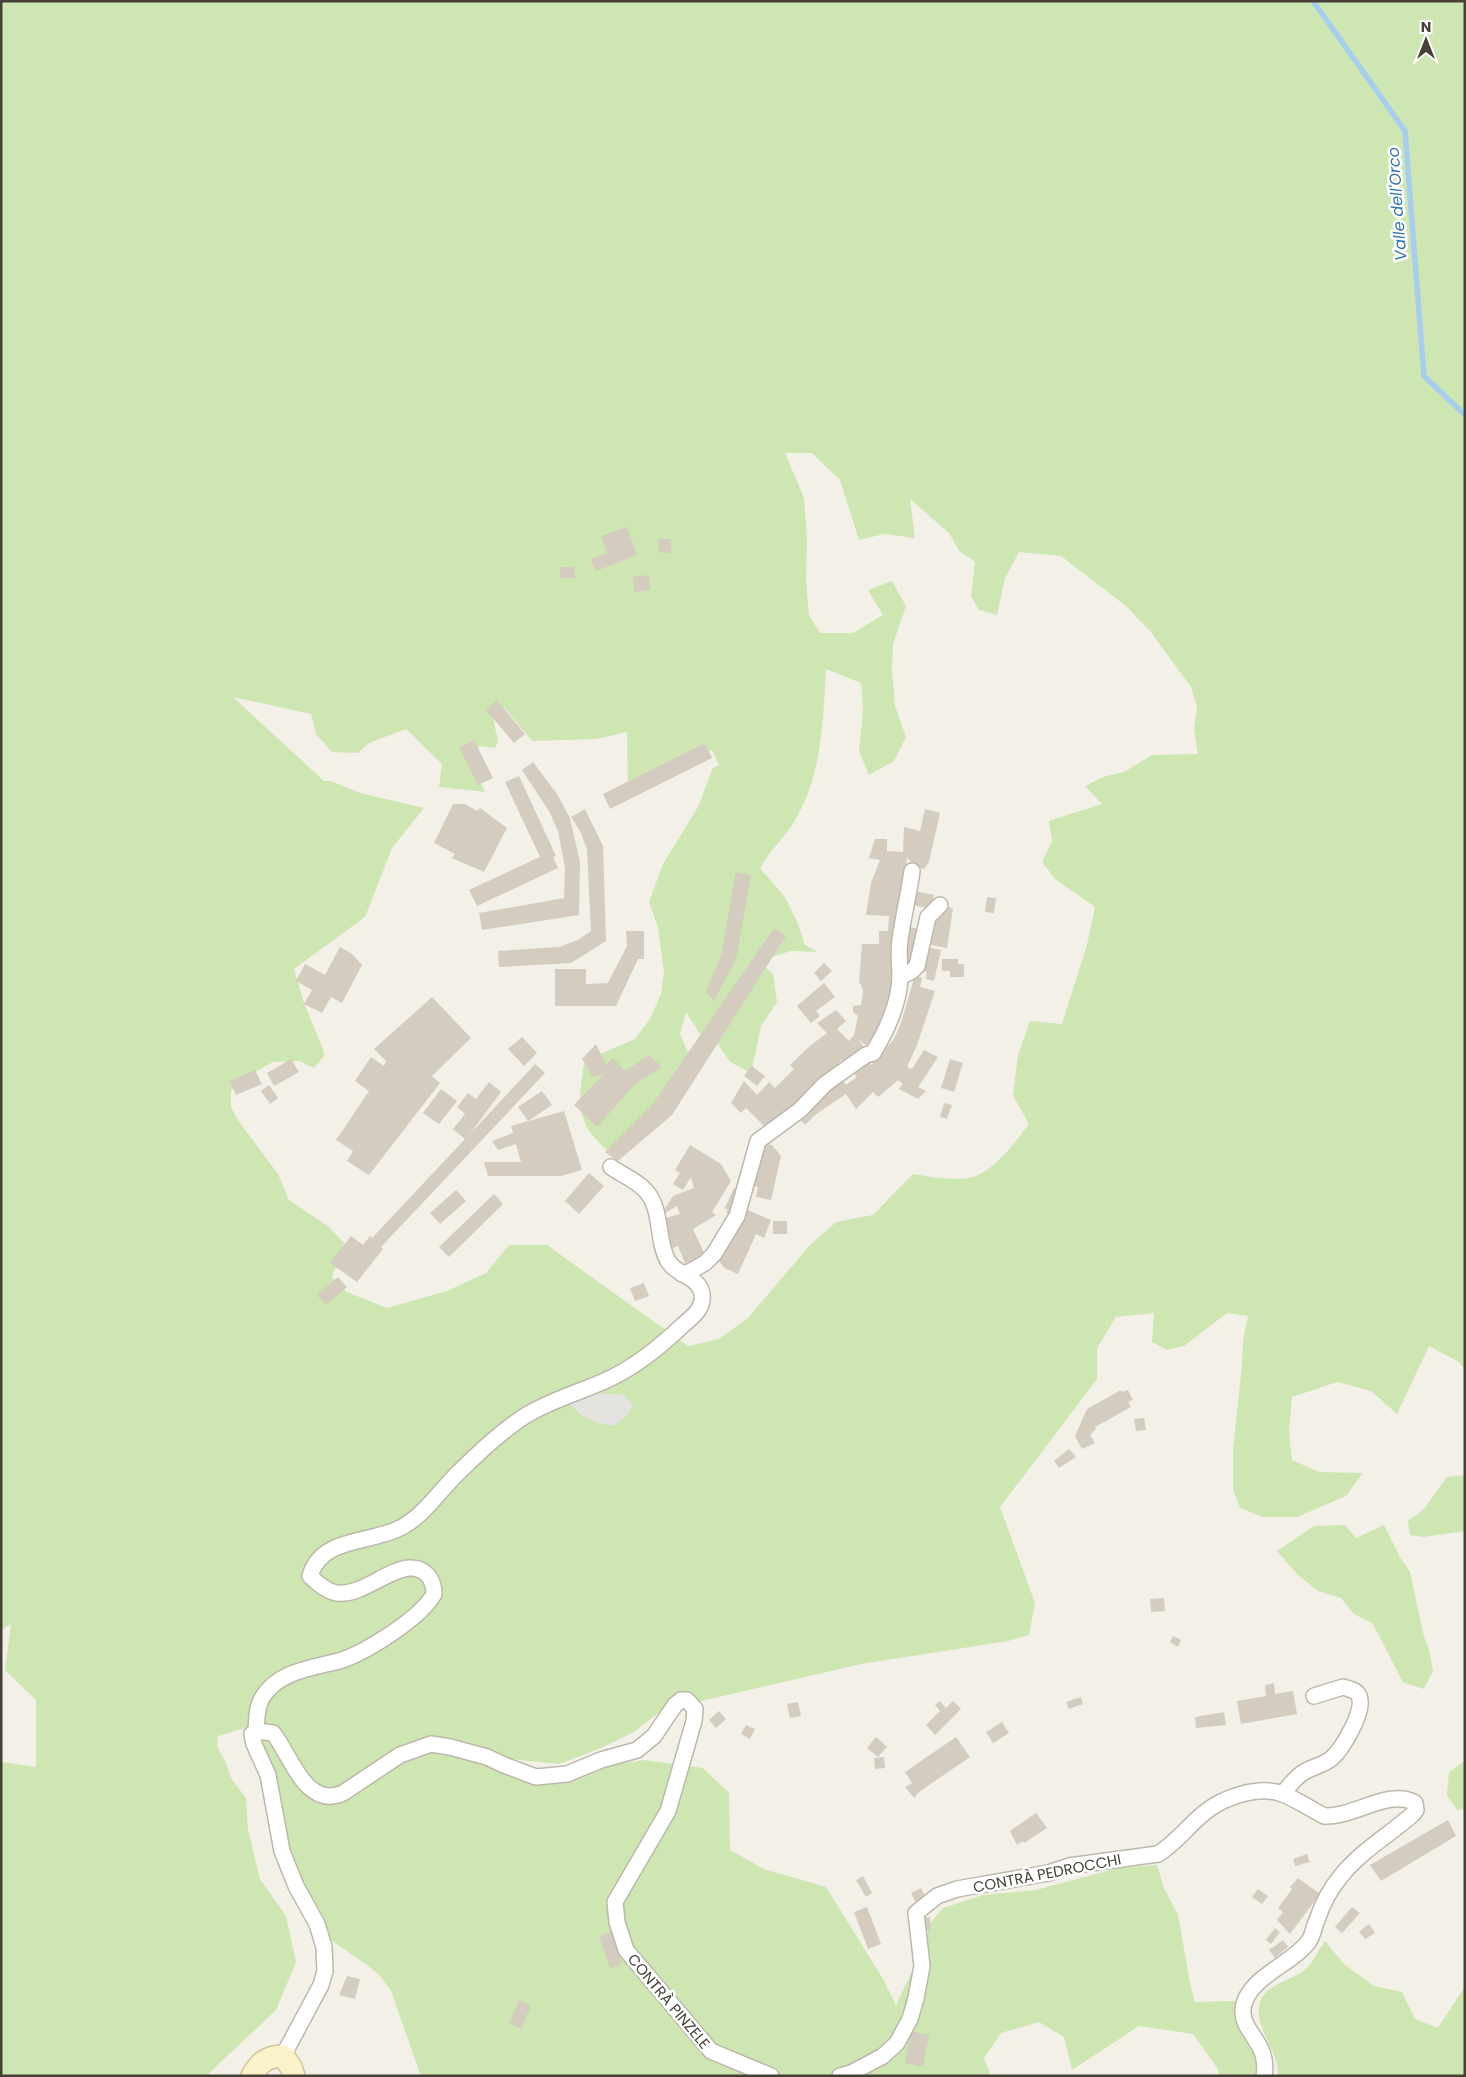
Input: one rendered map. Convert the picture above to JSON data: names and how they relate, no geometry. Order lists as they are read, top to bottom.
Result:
{
  "streets": {
    "street": ["CONTRÀ PEDROCCHI", "CONTRÀ PINZELE"]
  },
  "water": ["Valle dell'Orco"],
  "north": "top"
}
